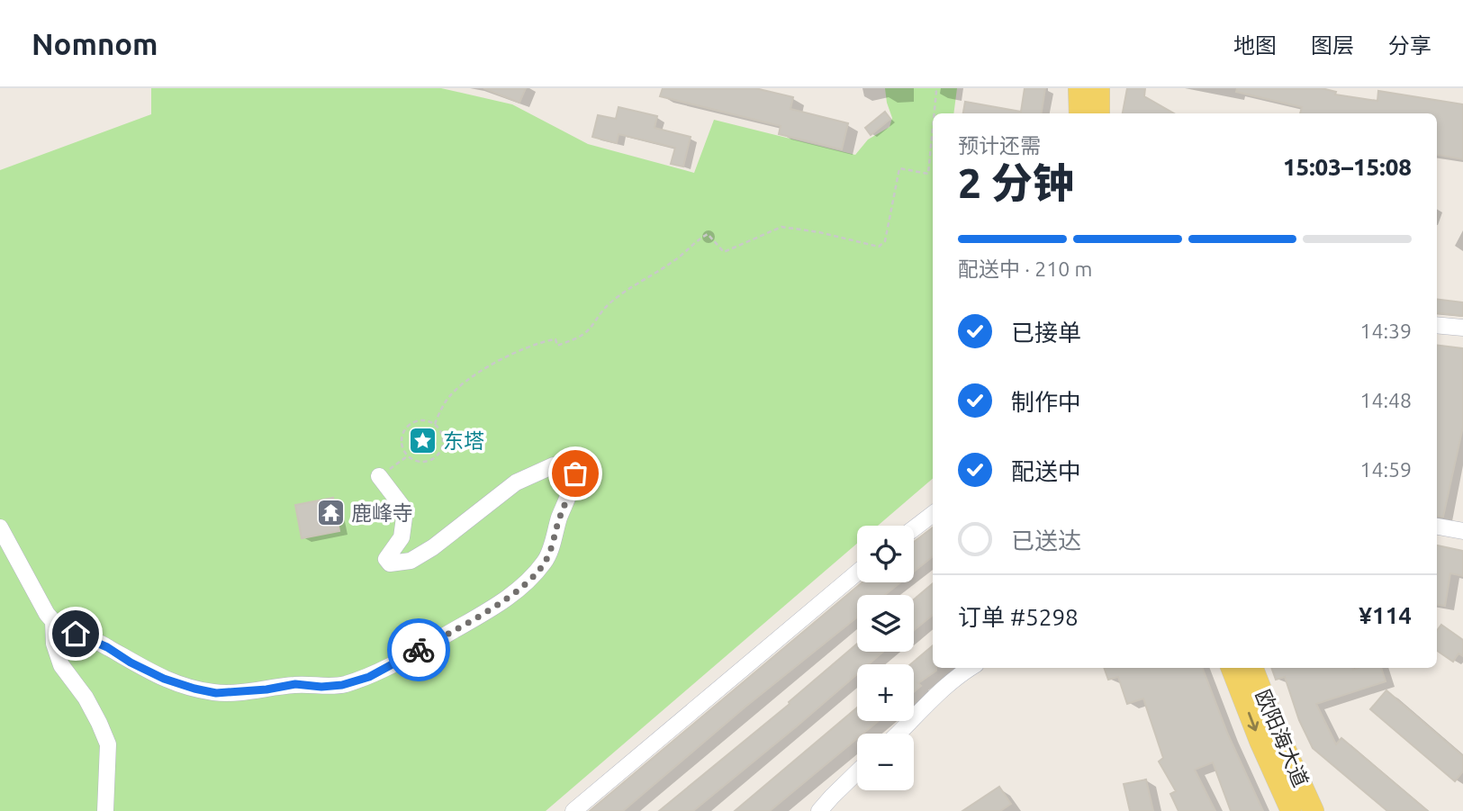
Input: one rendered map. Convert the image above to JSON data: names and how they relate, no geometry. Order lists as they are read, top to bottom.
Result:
{
  "streets": {
    "main road": ["欧阳海大道"]
  },
  "places": {
    "place": ["东塔"],
    "temple": ["鹿峰寺"]
  },
  "page": {
    "header": "Nomnom",
    "nav": ["地图", "图层", "分享"],
    "heading": ["2 分钟", "预计还需", "15:03–15:08"],
    "panel": ["订单 #5298", "¥114"],
    "bar": "配送中 · 210 m",
    "list": [
      ["已接单", "14:39"],
      ["制作中", "14:48"],
      ["配送中", "14:59"],
      "已送达"
    ],
    "map_buttons": ["+", "−"]
  }
}
